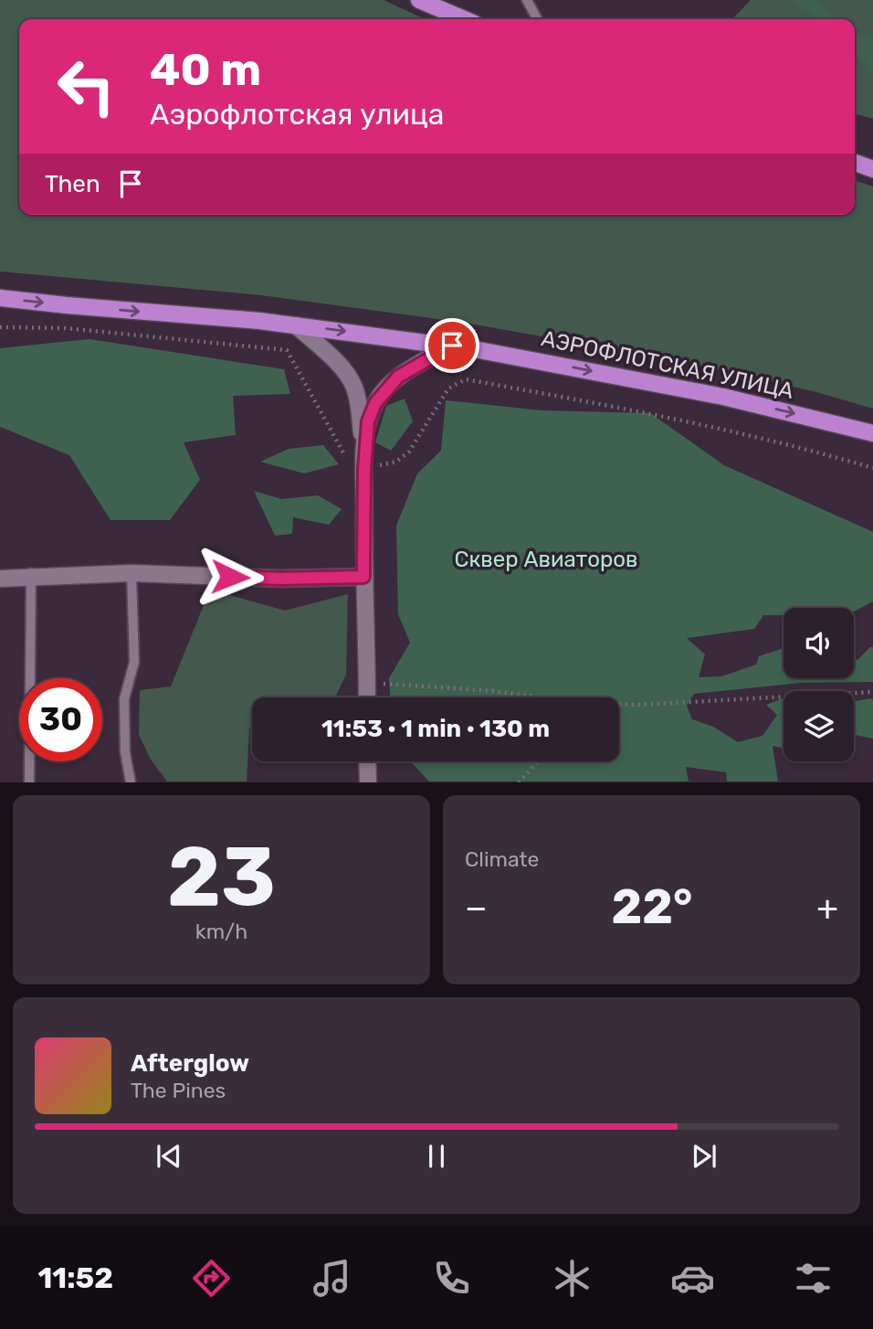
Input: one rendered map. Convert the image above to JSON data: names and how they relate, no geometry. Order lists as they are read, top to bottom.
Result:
{
  "streets": {
    "main road": ["АЭРОФЛОТСКАЯ УЛИЦА"]
  },
  "one_way": ["АЭРОФЛОТСКАЯ УЛИЦА"],
  "parks": ["Сквер Авиаторов"],
  "page": {
    "turn": ["40 m", "Аэрофлотская улица"],
    "then": "Then",
    "limit": "30",
    "trip": "11:53 · 1 min · 130 m",
    "tile": [
      ["23", "km/h"],
      "Climate"
    ],
    "heat": ["−", "22°", "+"],
    "song": ["Afterglow", "The Pines"],
    "tabs": "11:52"
  }
}
